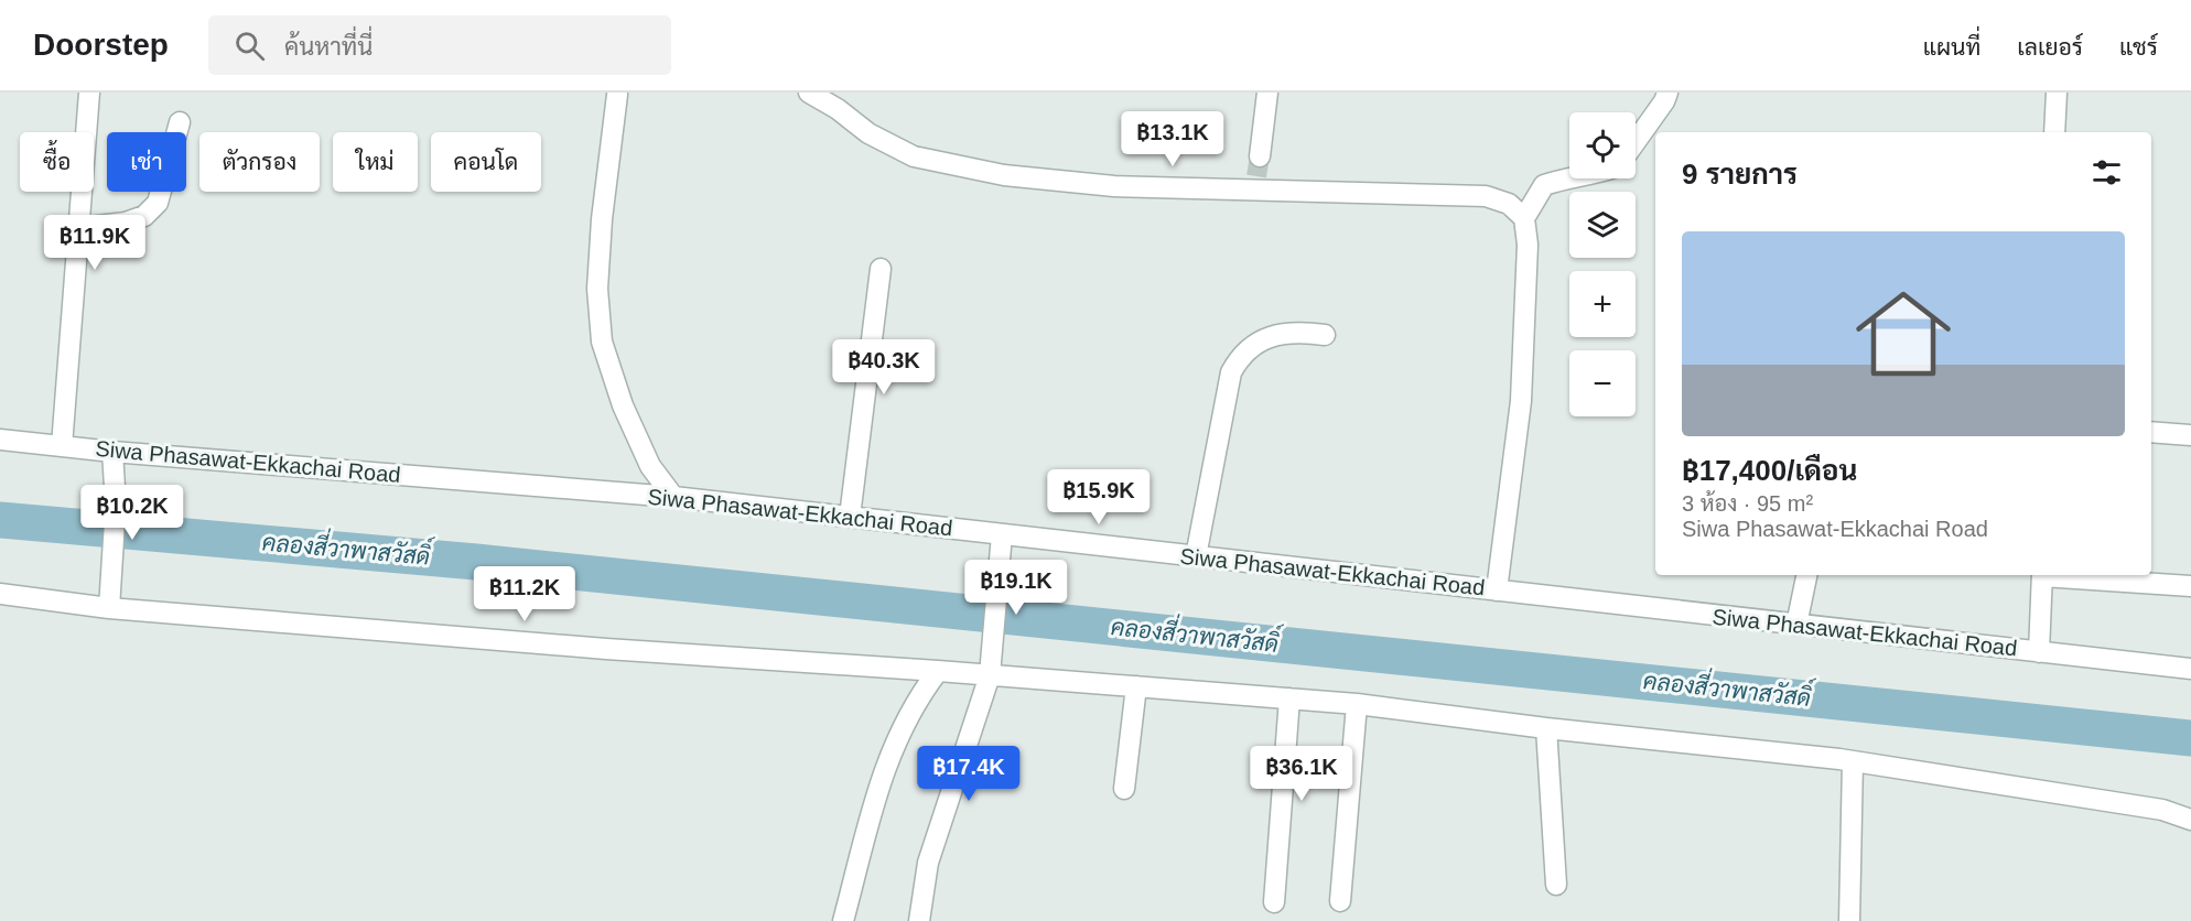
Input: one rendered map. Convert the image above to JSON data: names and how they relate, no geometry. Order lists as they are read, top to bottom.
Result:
{
  "streets": {
    "street": ["Siwa Phasawat-Ekkachai Road"]
  },
  "water": ["คลองสี่วาพาสวัสดิ์"],
  "page": {
    "header": "Doorstep",
    "search": "ค้นหาที่นี่",
    "nav": ["แผนที่", "เลเยอร์", "แชร์"],
    "price": [
      "฿13.1K",
      "฿11.9K",
      "฿40.3K",
      "฿15.9K",
      "฿10.2K",
      "฿19.1K",
      "฿11.2K",
      "฿17.4K",
      "฿36.1K"
    ],
    "map_buttons": ["+", "−"],
    "chip": [
      "ซื้อ",
      "เช่า",
      "ตัวกรอง",
      "ใหม่",
      "คอนโด"
    ],
    "heading": "9 รายการ",
    "list": [
      {
        "name": "฿17,400/เดือน",
        "note": "3 ห้อง · 95 m² · Siwa Phasawat-Ekkachai Road"
      }
    ]
  }
}
